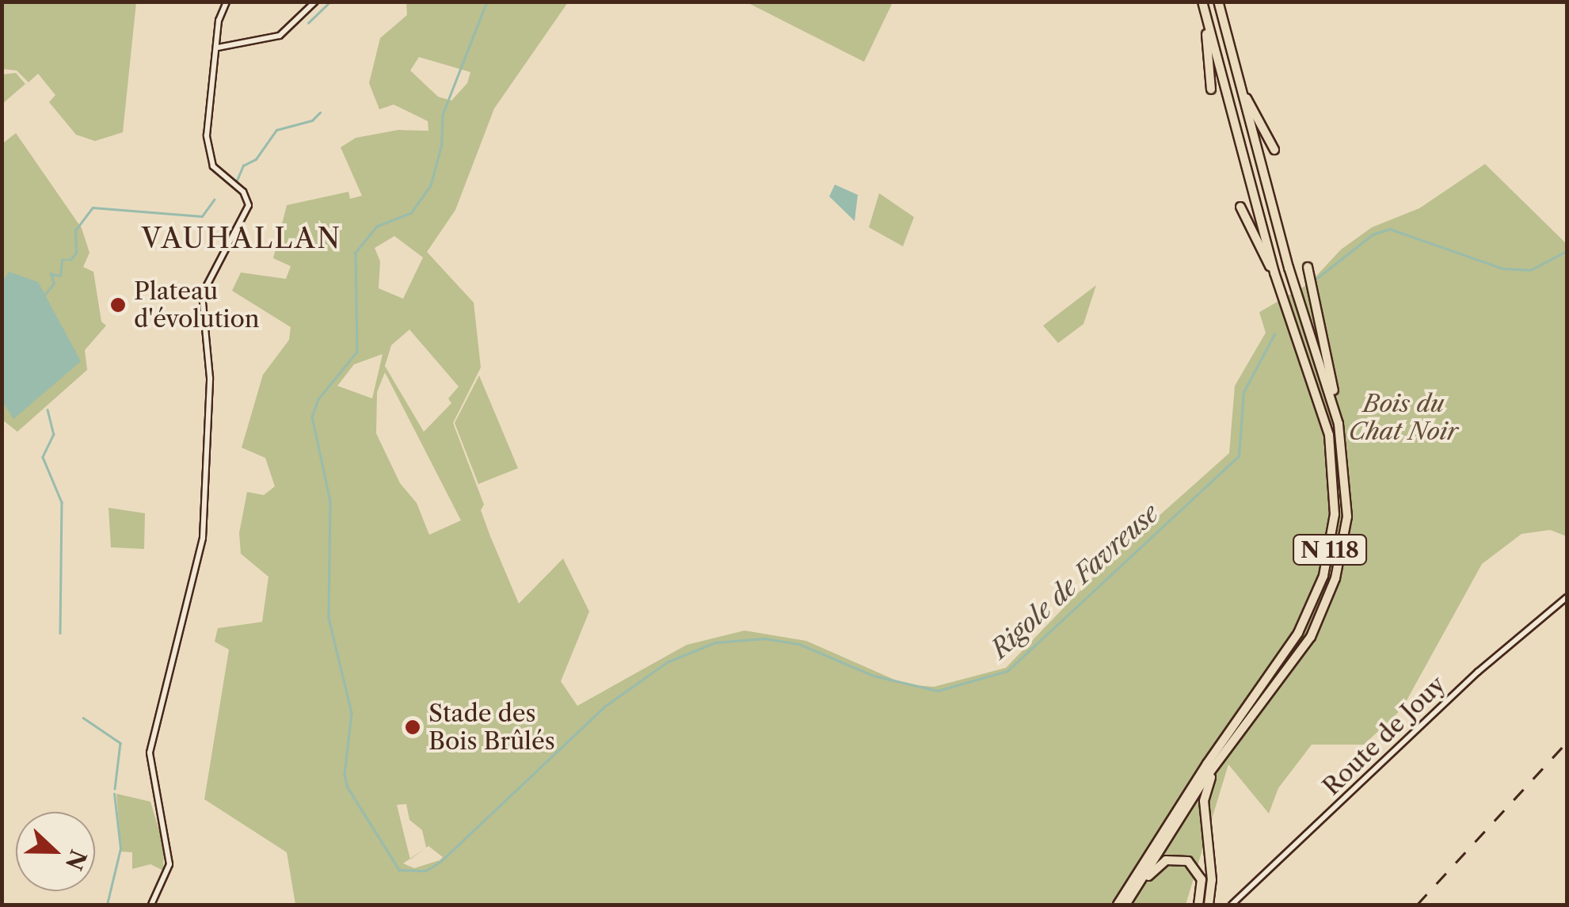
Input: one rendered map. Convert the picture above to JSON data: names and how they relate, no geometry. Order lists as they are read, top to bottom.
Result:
{
  "streets": {
    "highway": ["N 118"],
    "main road": ["Route de Jouy"]
  },
  "districts": ["VAUHALLAN"],
  "water": ["Rigole de Favreuse"],
  "parks": ["Bois du Chat Noir"],
  "places": ["Plateau d'évolution", "Stade des Bois Brûlés"],
  "north": "right"
}
